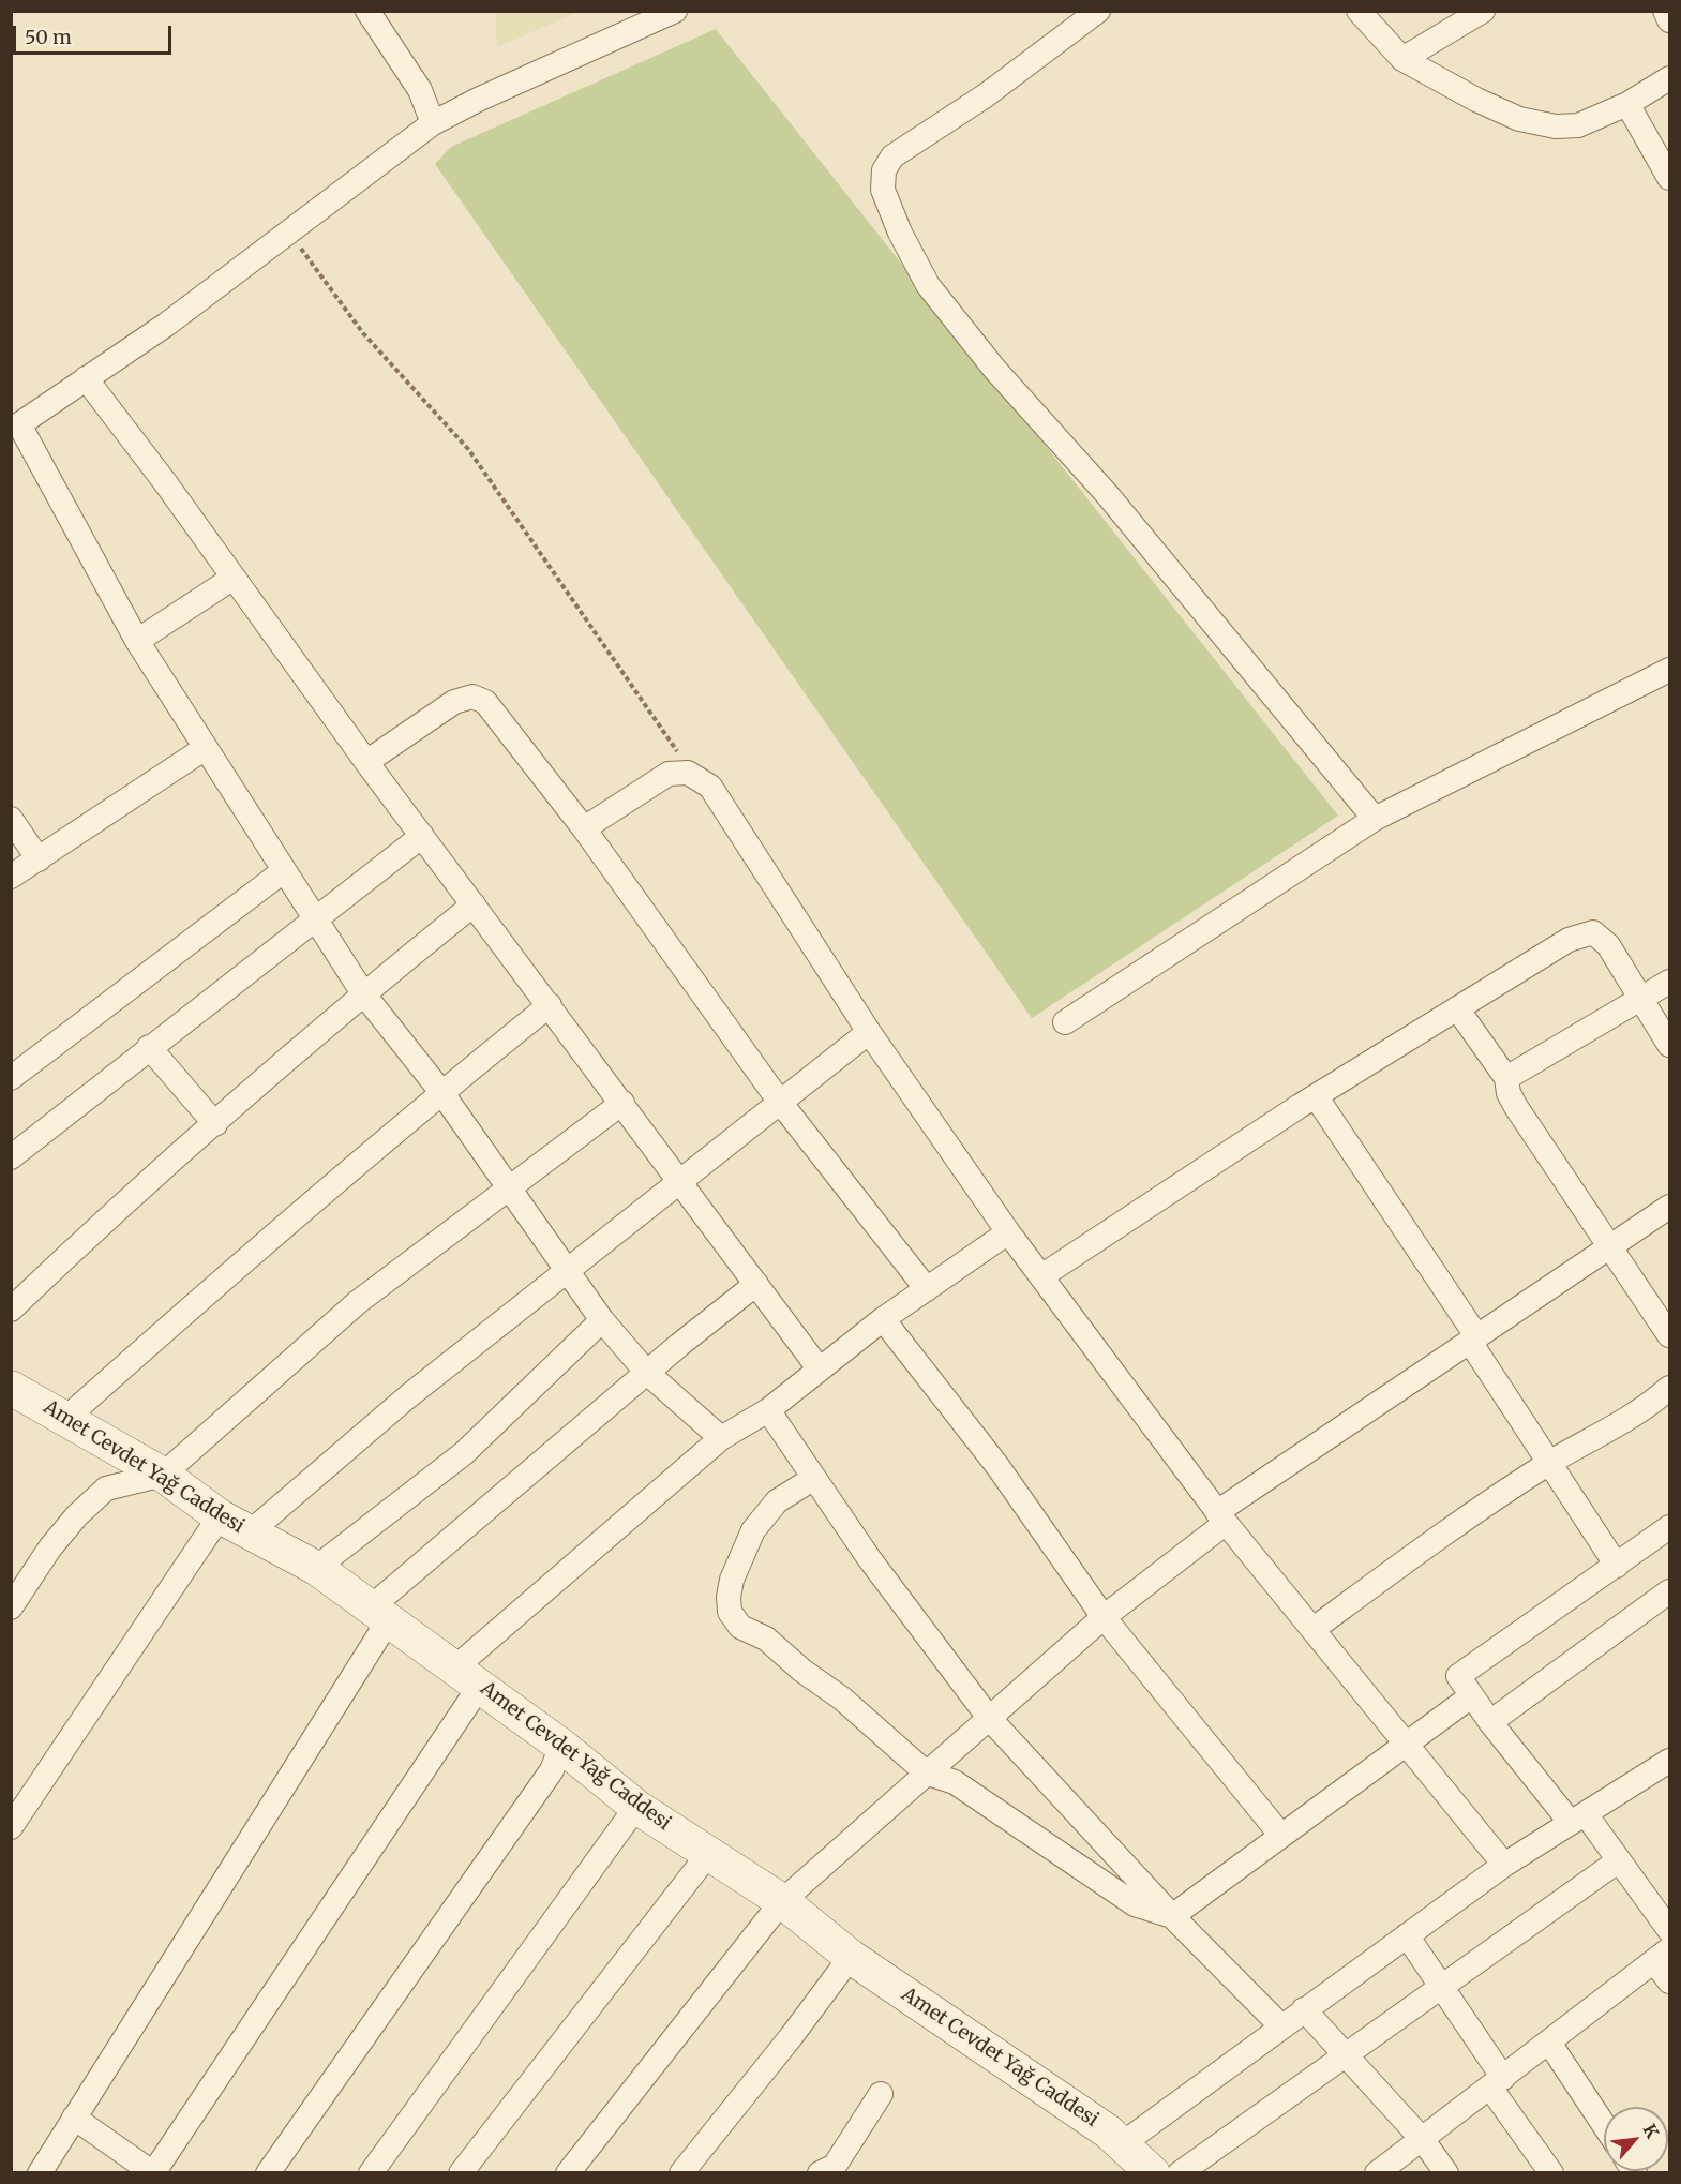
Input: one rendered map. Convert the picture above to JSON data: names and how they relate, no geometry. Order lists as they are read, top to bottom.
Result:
{
  "streets": {
    "street": ["Amet Cevdet Yağ Caddesi"]
  },
  "scale_bar": "50 m",
  "north": "top right"
}
